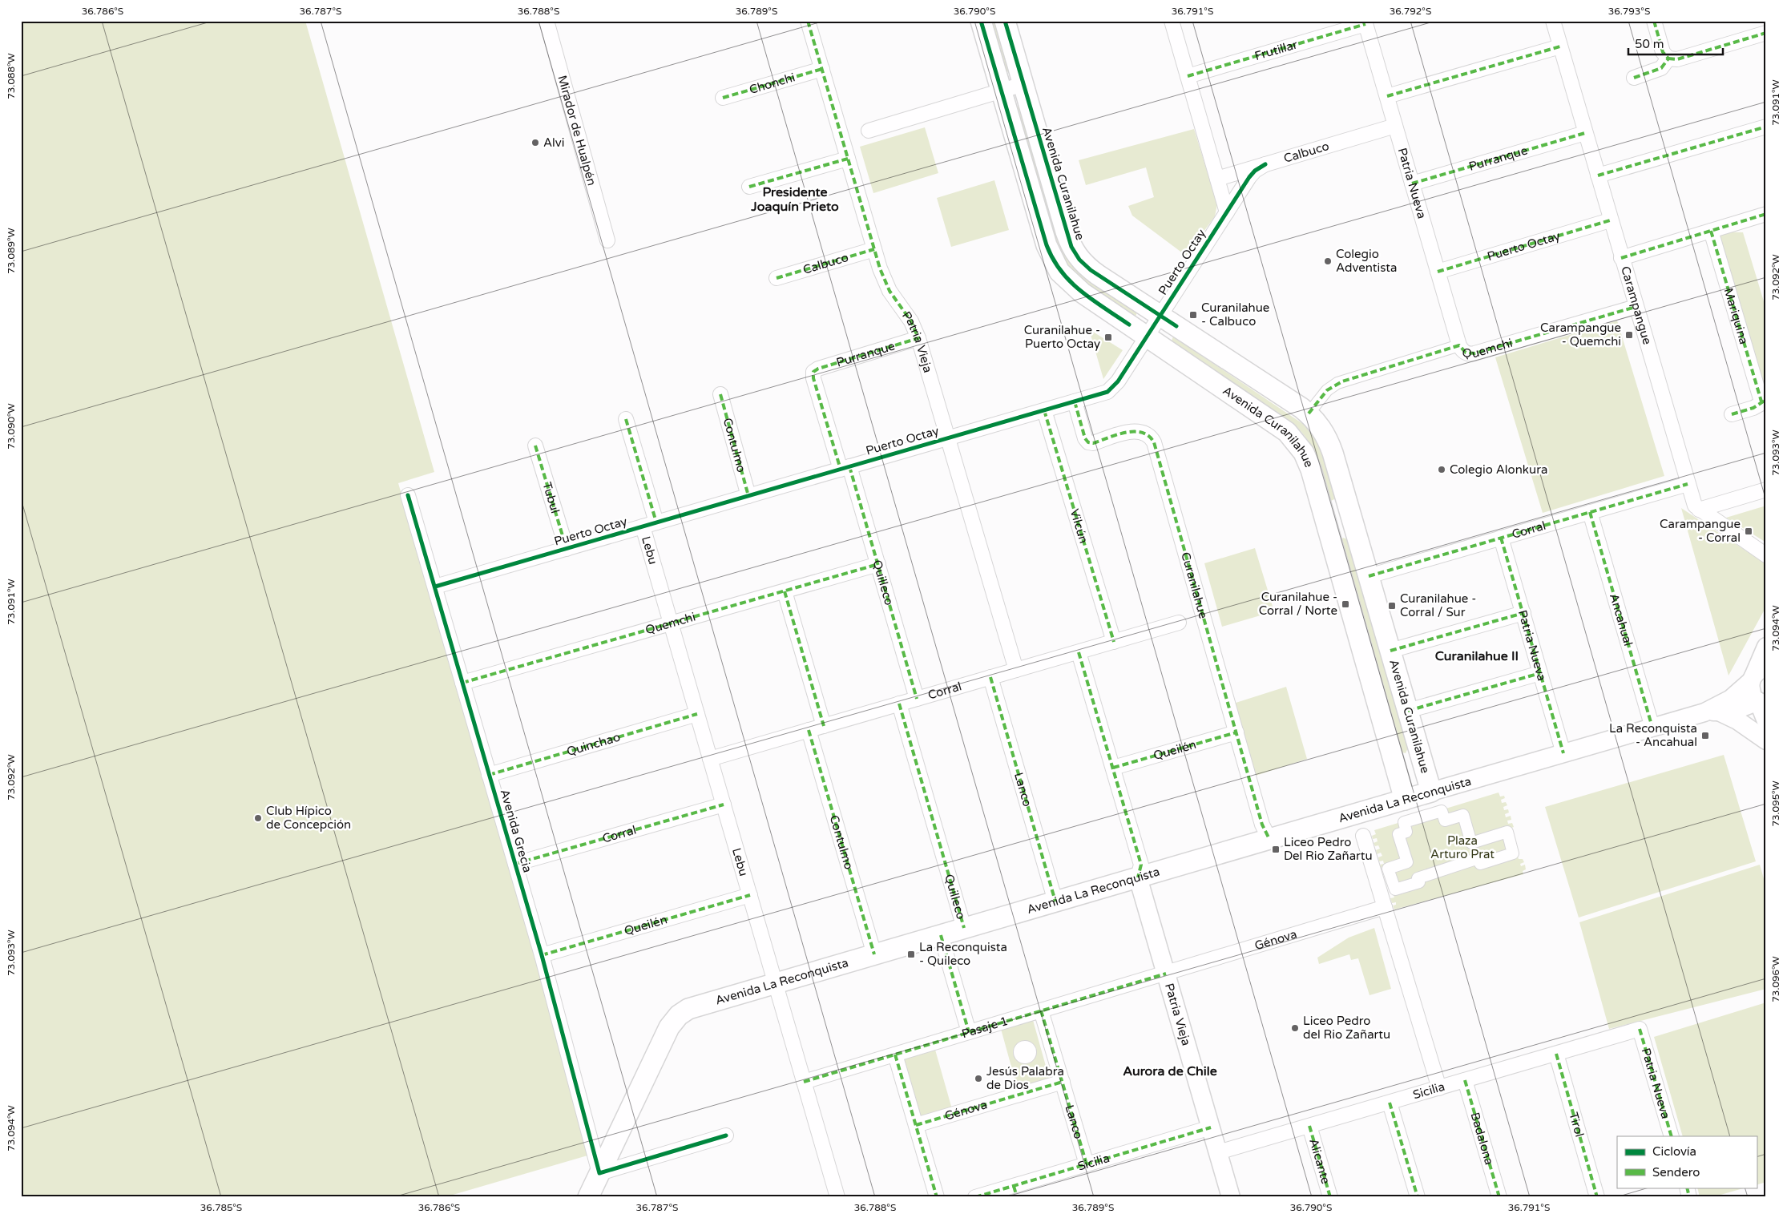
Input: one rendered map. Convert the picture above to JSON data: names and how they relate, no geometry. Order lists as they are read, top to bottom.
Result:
{
  "streets": {
    "main road": ["Avenida Curanilahue", "Avenida La Reconquista"],
    "street": [
      "Frutillar",
      "Chonchi",
      "Mirador de Hualpén",
      "Calbuco",
      "Purranque",
      "Patria Nueva",
      "Puerto Octay",
      "Carampangue",
      "Mariquina",
      "Patria Vieja",
      "Quemchi",
      "Contulmo",
      "Tubul",
      "Vilcún",
      "Corral",
      "Lebu",
      "Quilleco",
      "Curanilahue",
      "Ancahual",
      "Quinchao",
      "Queilén",
      "Lanco",
      "Avenida Grecia",
      "Génova",
      "Pasaje 1",
      "Sicilia",
      "Tirol",
      "Badalona",
      "Alicante"
    ]
  },
  "crossings": [
    ["Frutillar", "Patria Nueva"],
    ["Chonchi", "Patria Vieja"],
    ["Calbuco", "Patria Nueva"],
    ["Calbuco", "Puerto Octay"],
    ["Calbuco", "Patria Vieja"],
    ["Purranque", "Patria Nueva"],
    ["Purranque", "Carampangue"],
    ["Purranque", "Patria Vieja"],
    ["Purranque", "Quilleco"],
    ["Avenida Curanilahue", "Puerto Octay"],
    ["Avenida Curanilahue", "Quemchi"],
    ["Avenida Curanilahue", "Corral"],
    ["Avenida Curanilahue", "Avenida La Reconquista"],
    ["Patria Nueva", "Puerto Octay"],
    ["Patria Nueva", "Quemchi"],
    ["Patria Nueva", "Corral"],
    ["Patria Nueva", "Avenida La Reconquista"],
    ["Patria Nueva", "Sicilia"],
    ["Puerto Octay", "Carampangue"],
    ["Puerto Octay", "Patria Vieja"],
    ["Puerto Octay", "Contulmo"],
    ["Puerto Octay", "Tubul"],
    ["Puerto Octay", "Vilcún"],
    ["Puerto Octay", "Lebu"],
    ["Puerto Octay", "Quilleco"],
    ["Puerto Octay", "Curanilahue"],
    ["Puerto Octay", "Avenida Grecia"],
    ["Carampangue", "Quemchi"],
    ["Carampangue", "Corral"],
    ["Patria Vieja", "Corral"],
    ["Patria Vieja", "Avenida La Reconquista"],
    ["Patria Vieja", "Génova"],
    ["Patria Vieja", "Pasaje 1"],
    ["Patria Vieja", "Sicilia"],
    ["Quemchi", "Lebu"],
    ["Quemchi", "Quilleco"],
    ["Quemchi", "Avenida Grecia"],
    ["Contulmo", "Corral"],
    ["Contulmo", "Avenida La Reconquista"],
    ["Vilcún", "Corral"],
    ["Corral", "Lebu"],
    ["Corral", "Quilleco"],
    ["Corral", "Ancahual"],
    ["Corral", "Lanco"],
    ["Corral", "Avenida Grecia"],
    ["Lebu", "Quinchao"],
    ["Lebu", "Queilén"],
    ["Lebu", "Avenida La Reconquista"],
    ["Lebu", "Pasaje 1"],
    ["Quilleco", "Avenida La Reconquista"],
    ["Curanilahue", "Queilén"],
    ["Curanilahue", "Avenida La Reconquista"],
    ["Ancahual", "Avenida La Reconquista"],
    ["Quinchao", "Avenida Grecia"],
    ["Queilén", "Avenida Grecia"],
    ["Lanco", "Avenida La Reconquista"],
    ["Lanco", "Génova"],
    ["Lanco", "Pasaje 1"],
    ["Lanco", "Sicilia"],
    ["Avenida La Reconquista", "Avenida Grecia"],
    ["Génova", "Pasaje 1"],
    ["Sicilia", "Tirol"],
    ["Sicilia", "Badalona"],
    ["Sicilia", "Alicante"]
  ],
  "districts": ["Presidente Joaquín Prieto", "Curanilahue II", "Aurora de Chile"],
  "parks": ["Plaza Arturo Prat"],
  "places": {
    "other": [
      "Alvi",
      "Colegio Adventista",
      "Colegio Alonkura",
      "Club Hípico de Concepción",
      "Liceo Pedro del Rio Zañartu",
      "Jesús Palabra de Dios"
    ],
    "transit": [
      "Curanilahue - Calbuco",
      "Carampangue - Quemchi",
      "Curanilahue - Puerto Octay",
      "Carampangue - Corral",
      "Curanilahue - Corral / Norte",
      "Curanilahue - Corral / Sur",
      "La Reconquista - Ancahual",
      "Liceo Pedro Del Rio Zañartu",
      "La Reconquista - Quileco"
    ]
  },
  "legend": ["Ciclovía", "Sendero"],
  "scale_bar": "50 m",
  "coordinates": [
    "36.786°S",
    "36.787°S",
    "36.788°S",
    "36.789°S",
    "36.790°S",
    "36.791°S",
    "36.792°S",
    "36.793°S",
    "73.088°W",
    "73.091°W",
    "73.089°W",
    "73.092°W",
    "73.090°W",
    "73.093°W",
    "73.094°W",
    "73.095°W",
    "73.096°W",
    "36.785°S"
  ]
}
